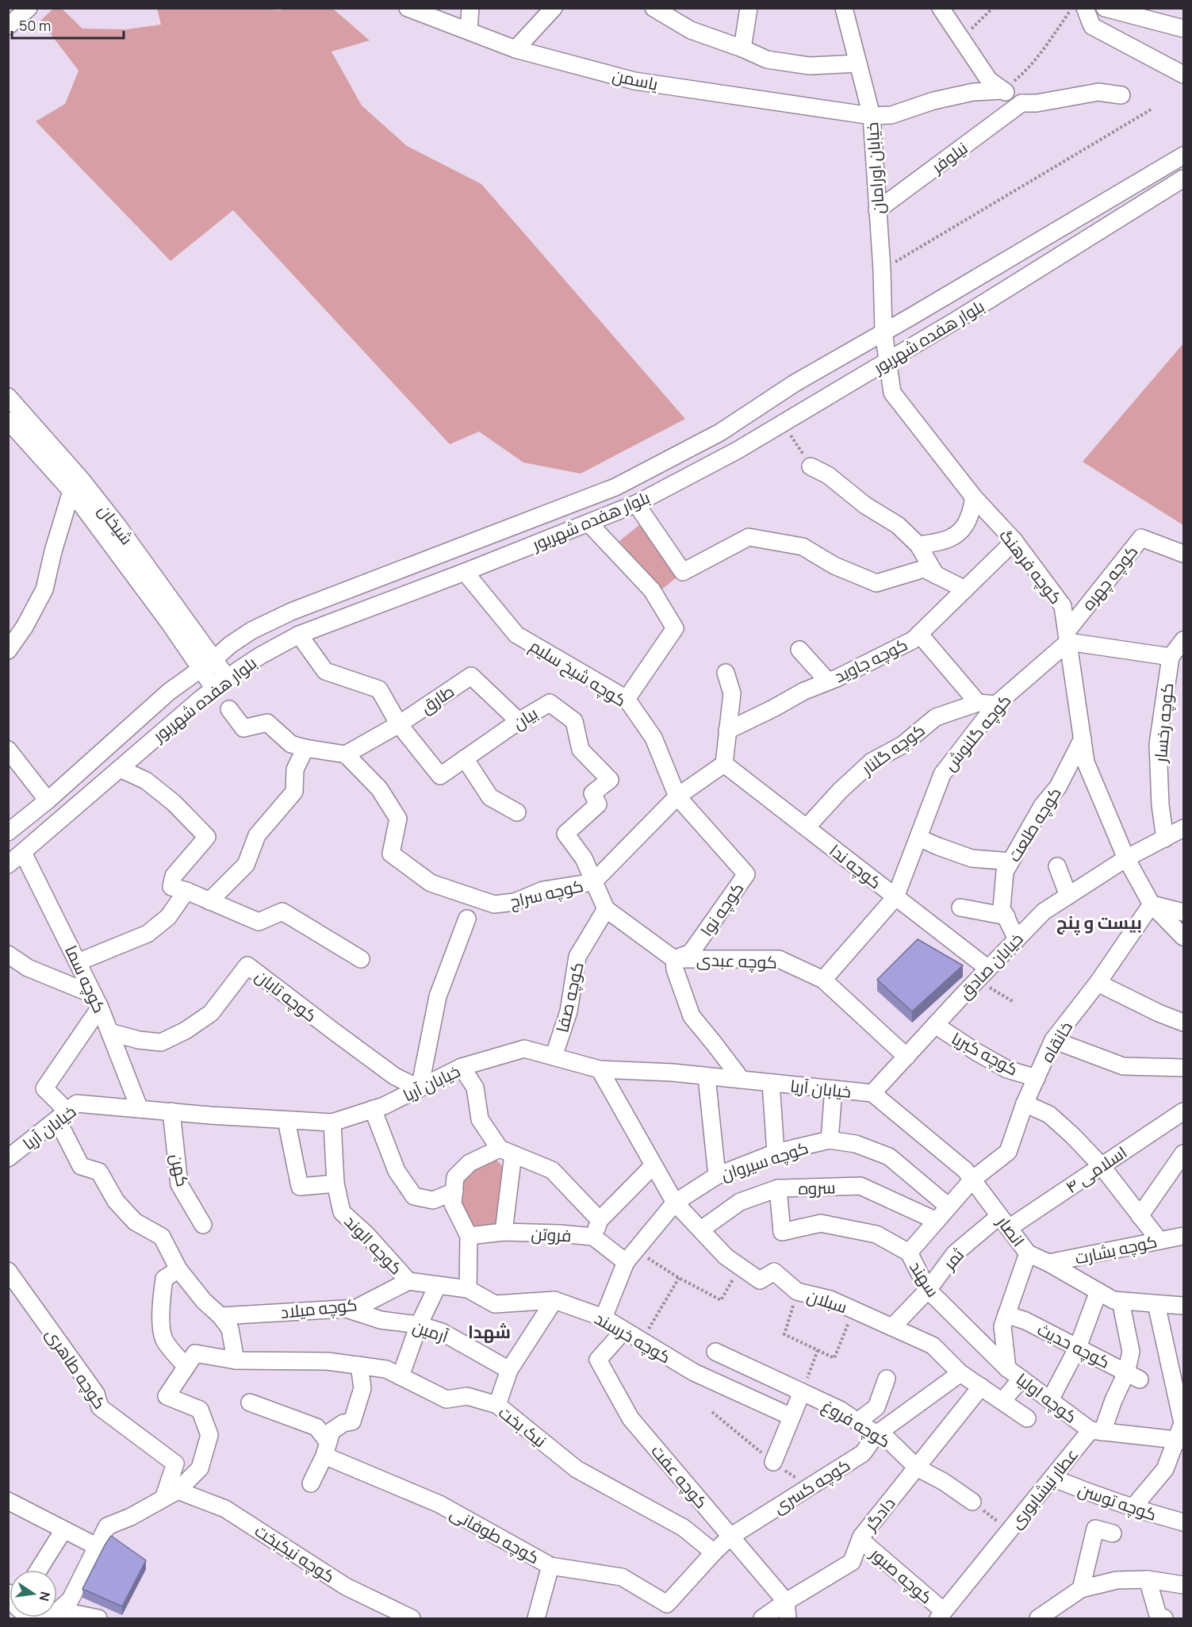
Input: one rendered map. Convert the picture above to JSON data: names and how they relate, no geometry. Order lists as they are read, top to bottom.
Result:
{
  "streets": {
    "street": [
      "یاسمن",
      "نیلوفر",
      "خیابان اورامان",
      "بلوار هفده شهریور",
      "شیخان",
      "کوچه فرهنگ",
      "کوچه چهره",
      "کوچه جاوید",
      "کوچه شیخ سلیم",
      "طارق",
      "بیان",
      "کوچه رخسار",
      "کوچه گلنوش",
      "کوچه گلنار",
      "کوچه طلعت",
      "کوچه ندا",
      "کوچه سراج",
      "کوچه نوا",
      "کوچه عبدی",
      "خیابان صادق",
      "کوچه سما",
      "کوچه تابان",
      "کوچه صفا",
      "خانقاه",
      "کوچه کبریا",
      "خیابان آریا",
      "کوچه سیروان",
      "اسلامی ۴",
      "کهن",
      "سروه",
      "انصار",
      "فروتن",
      "کوچه الوند",
      "کوچه بشارت",
      "ثمر",
      "سهند",
      "سبلان",
      "کوچه میلاد",
      "آرمین",
      "کوچه خرسند",
      "کوچه حدیث",
      "کوچه طاهری",
      "کوچه اولیا",
      "کوچه فروغ",
      "نیک بخت",
      "کوچه عفت",
      "کوچه کسری",
      "عطار نیشابوری",
      "کوچه توسن",
      "دادگر",
      "کوچه طوفانی",
      "کوچه نیکبخت",
      "کوچه صبور"
    ]
  },
  "crossings": [
    ["یاسمن", "خیابان اورامان"],
    ["نیلوفر", "خیابان اورامان"],
    ["خیابان اورامان", "بلوار هفده شهریور"],
    ["خیابان اورامان", "کوچه فرهنگ"],
    ["بلوار هفده شهریور", "شیخان"],
    ["بلوار هفده شهریور", "کوچه فرهنگ"],
    ["بلوار هفده شهریور", "کوچه شیخ سلیم"],
    ["بلوار هفده شهریور", "کوچه سما"],
    ["کوچه فرهنگ", "کوچه چهره"],
    ["کوچه فرهنگ", "کوچه جاوید"],
    ["کوچه فرهنگ", "کوچه گلنوش"],
    ["کوچه فرهنگ", "کوچه طلعت"],
    ["کوچه فرهنگ", "خیابان صادق"],
    ["کوچه فرهنگ", "خانقاه"],
    ["کوچه چهره", "کوچه گلنوش"],
    ["کوچه شیخ سلیم", "کوچه سراج"],
    ["کوچه شیخ سلیم", "کوچه نوا"],
    ["طارق", "بیان"],
    ["طارق", "کوچه سراج"],
    ["بیان", "کوچه سراج"],
    ["کوچه رخسار", "خیابان صادق"],
    ["کوچه گلنوش", "کوچه گلنار"],
    ["کوچه گلنوش", "کوچه ندا"],
    ["کوچه گلنار", "کوچه ندا"],
    ["کوچه طلعت", "خیابان صادق"],
    ["کوچه ندا", "کوچه سراج"],
    ["کوچه ندا", "خیابان صادق"],
    ["کوچه نوا", "کوچه عبدی"],
    ["کوچه عبدی", "خیابان صادق"],
    ["کوچه عبدی", "کوچه صفا"],
    ["خیابان صادق", "کوچه کبریا"],
    ["خیابان صادق", "خیابان آریا"],
    ["خیابان صادق", "انصار"],
    ["کوچه سما", "کوچه تابان"],
    ["کوچه سما", "خیابان آریا"],
    ["کوچه تابان", "خیابان آریا"],
    ["کوچه صفا", "خیابان آریا"],
    ["خانقاه", "کوچه کبریا"],
    ["خانقاه", "کوچه سیروان"],
    ["خانقاه", "سروه"],
    ["خانقاه", "انصار"],
    ["خانقاه", "سهند"],
    ["خیابان آریا", "کهن"],
    ["خیابان آریا", "انصار"],
    ["خیابان آریا", "کوچه الوند"],
    ["خیابان آریا", "سبلان"],
    ["کوچه سیروان", "فروتن"],
    ["کوچه سیروان", "سبلان"],
    ["کوچه سیروان", "کوچه خرسند"],
    ["اسلامی ۴", "انصار"],
    ["اسلامی ۴", "ثمر"],
    ["سروه", "سهند"],
    ["سروه", "سبلان"],
    ["انصار", "کوچه بشارت"],
    ["انصار", "ثمر"],
    ["انصار", "کوچه اولیا"],
    ["انصار", "عطار نیشابوری"],
    ["کوچه الوند", "کوچه میلاد"],
    ["ثمر", "سهند"],
    ["ثمر", "سبلان"],
    ["سهند", "کوچه اولیا"],
    ["سبلان", "کوچه کسری"],
    ["سبلان", "دادگر"],
    ["کوچه میلاد", "آرمین"],
    ["کوچه خرسند", "کوچه عفت"],
    ["کوچه حدیث", "کوچه اولیا"],
    ["کوچه حدیث", "عطار نیشابوری"],
    ["کوچه طاهری", "کوچه نیکبخت"],
    ["کوچه اولیا", "عطار نیشابوری"],
    ["کوچه فروغ", "کوچه کسری"],
    ["کوچه فروغ", "دادگر"],
    ["نیک بخت", "کوچه کسری"],
    ["کوچه عفت", "کوچه کسری"],
    ["کوچه عفت", "دادگر"],
    ["کوچه کسری", "کوچه طوفانی"],
    ["عطار نیشابوری", "کوچه توسن"],
    ["عطار نیشابوری", "کوچه صبور"],
    ["دادگر", "کوچه صبور"]
  ],
  "districts": ["بیست و پنج", "شهدا"],
  "scale_bar": "50 m",
  "north": "right"
}
